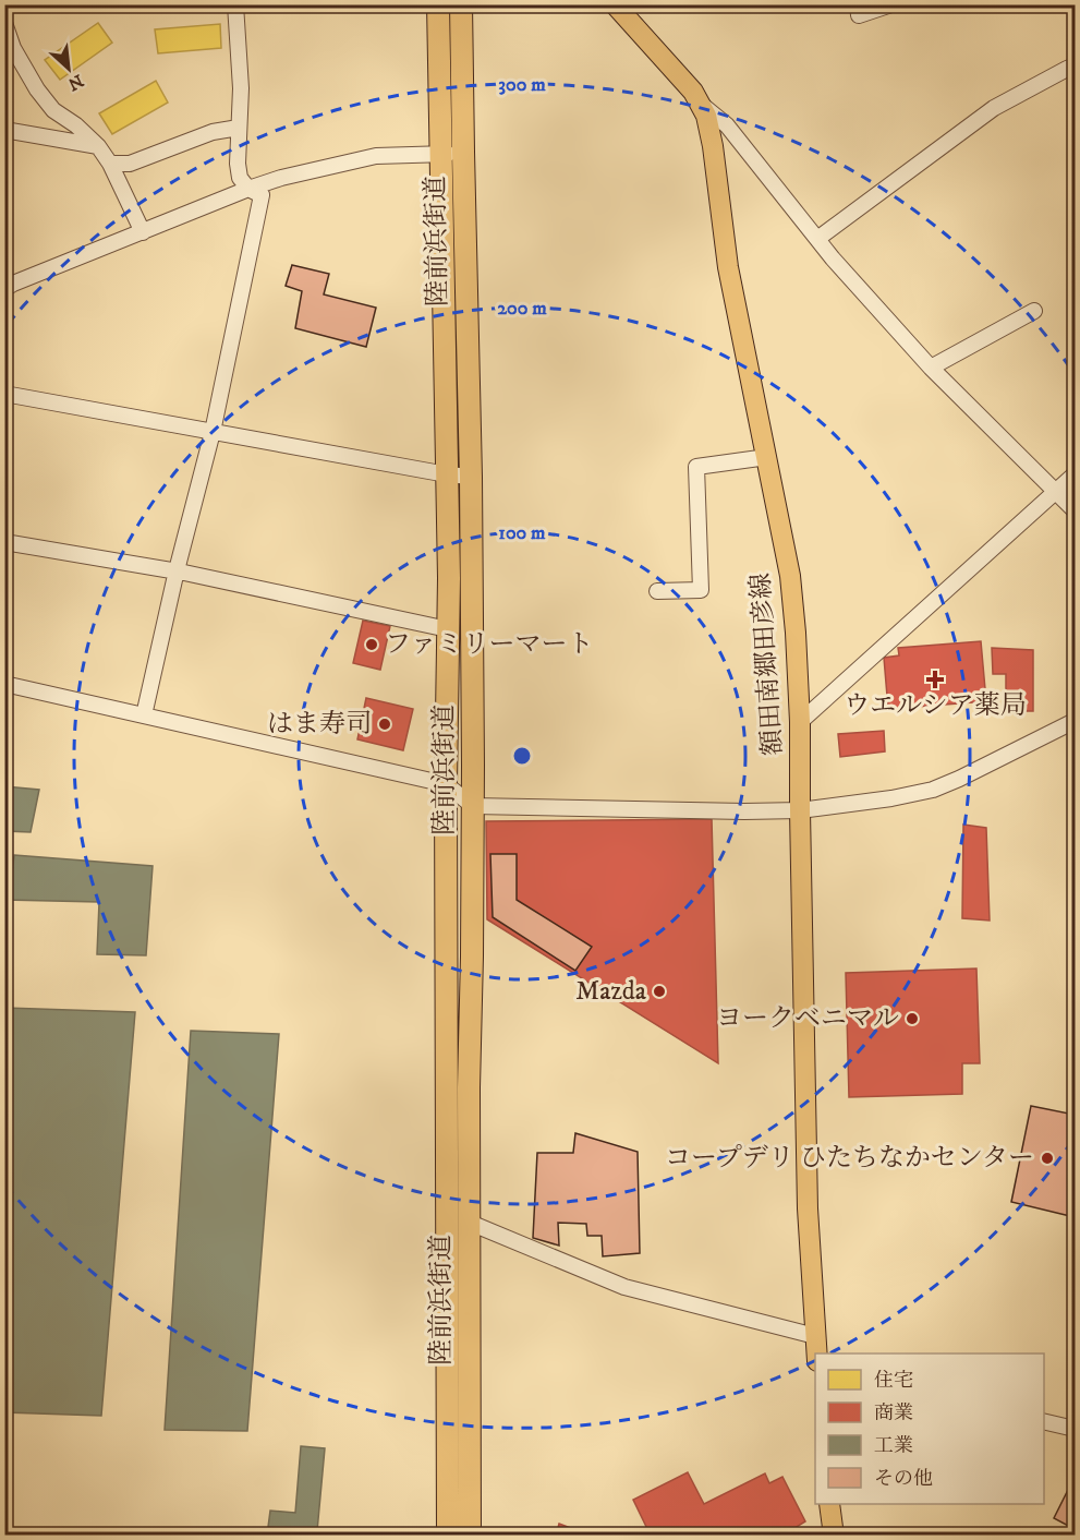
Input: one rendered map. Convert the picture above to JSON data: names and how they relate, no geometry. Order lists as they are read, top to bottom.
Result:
{
  "streets": {
    "highway": ["陸前浜街道"],
    "main road": ["額田南郷田彦線"]
  },
  "places": {
    "other": [
      "ファミリーマート",
      "はま寿司",
      "Mazda",
      "ヨークベニマル",
      "コープデリ ひたちなかセンター"
    ],
    "health": ["ウエルシア薬局"]
  },
  "legend": [
    "住宅",
    "商業",
    "工業",
    "その他"
  ],
  "north": "bottom right",
  "rings": ["300 m", "200 m", "100 m"]
}
